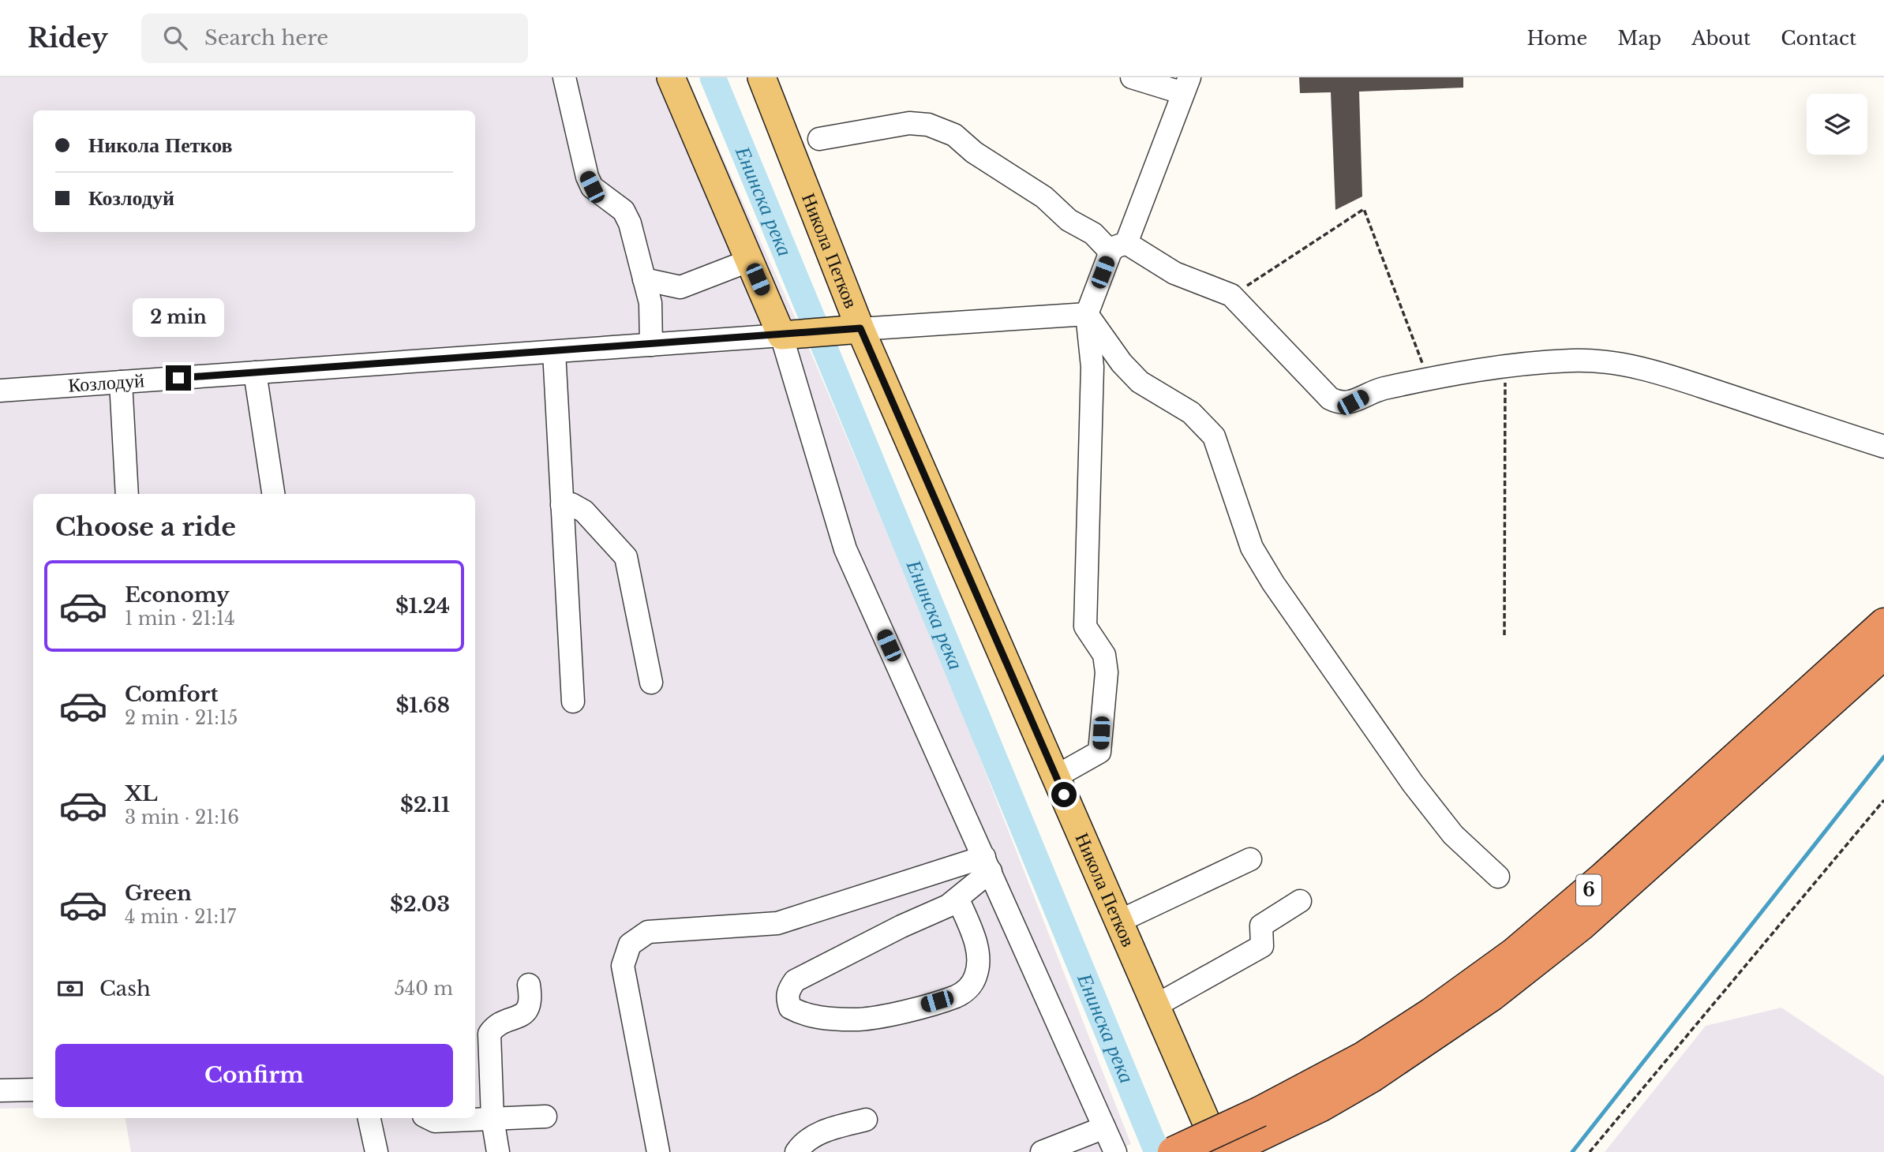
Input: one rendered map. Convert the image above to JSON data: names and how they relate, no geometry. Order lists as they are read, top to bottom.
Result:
{
  "streets": {
    "highway": ["6"],
    "main road": ["Никола Петков", "Козлодуй"]
  },
  "crossings": [
    ["Никола Петков", "Козлодуй"]
  ],
  "water": ["Енинска река"],
  "page": {
    "header": "Ridey",
    "search": "Search here",
    "nav": [
      "Home",
      "Map",
      "About",
      "Contact"
    ],
    "banner": ["Никола Петков", "Козлодуй"],
    "bubble": "2 min",
    "heading": "Choose a ride",
    "list": [
      {
        "name": "Economy",
        "note": "1 min · 21:14",
        "value": "$1.24"
      },
      {
        "name": "Comfort",
        "note": "2 min · 21:15",
        "value": "$1.68"
      },
      {
        "name": "XL",
        "note": "3 min · 21:16",
        "value": "$2.11"
      },
      {
        "name": "Green",
        "note": "4 min · 21:17",
        "value": "$2.03"
      }
    ],
    "pay": ["Cash", "540 m"],
    "buttons": "Confirm"
  }
}
